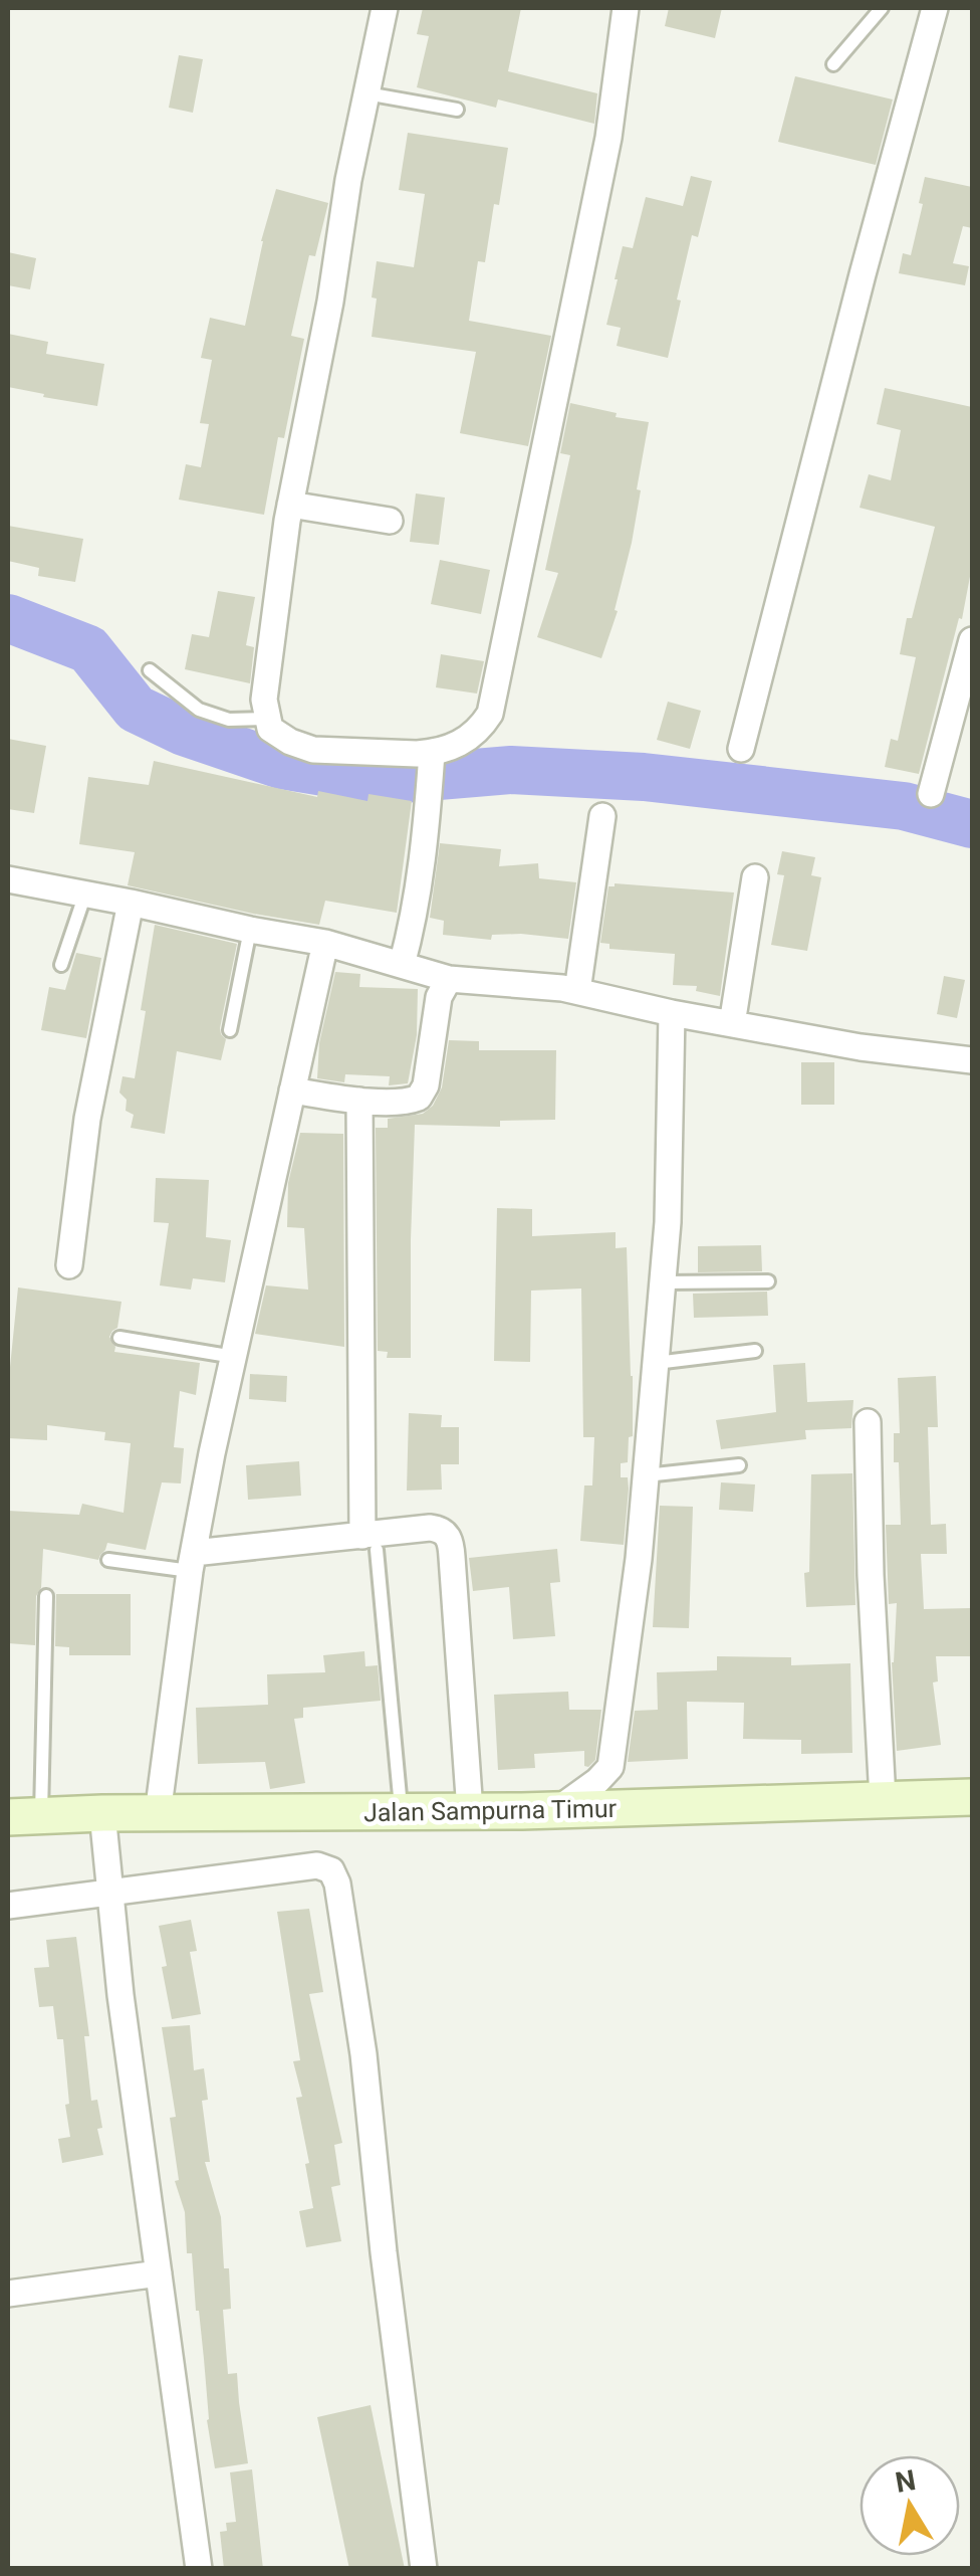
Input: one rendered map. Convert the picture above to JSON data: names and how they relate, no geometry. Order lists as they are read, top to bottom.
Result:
{
  "streets": {
    "street": ["Jalan Sampurna Timur"]
  },
  "north": "top"
}
